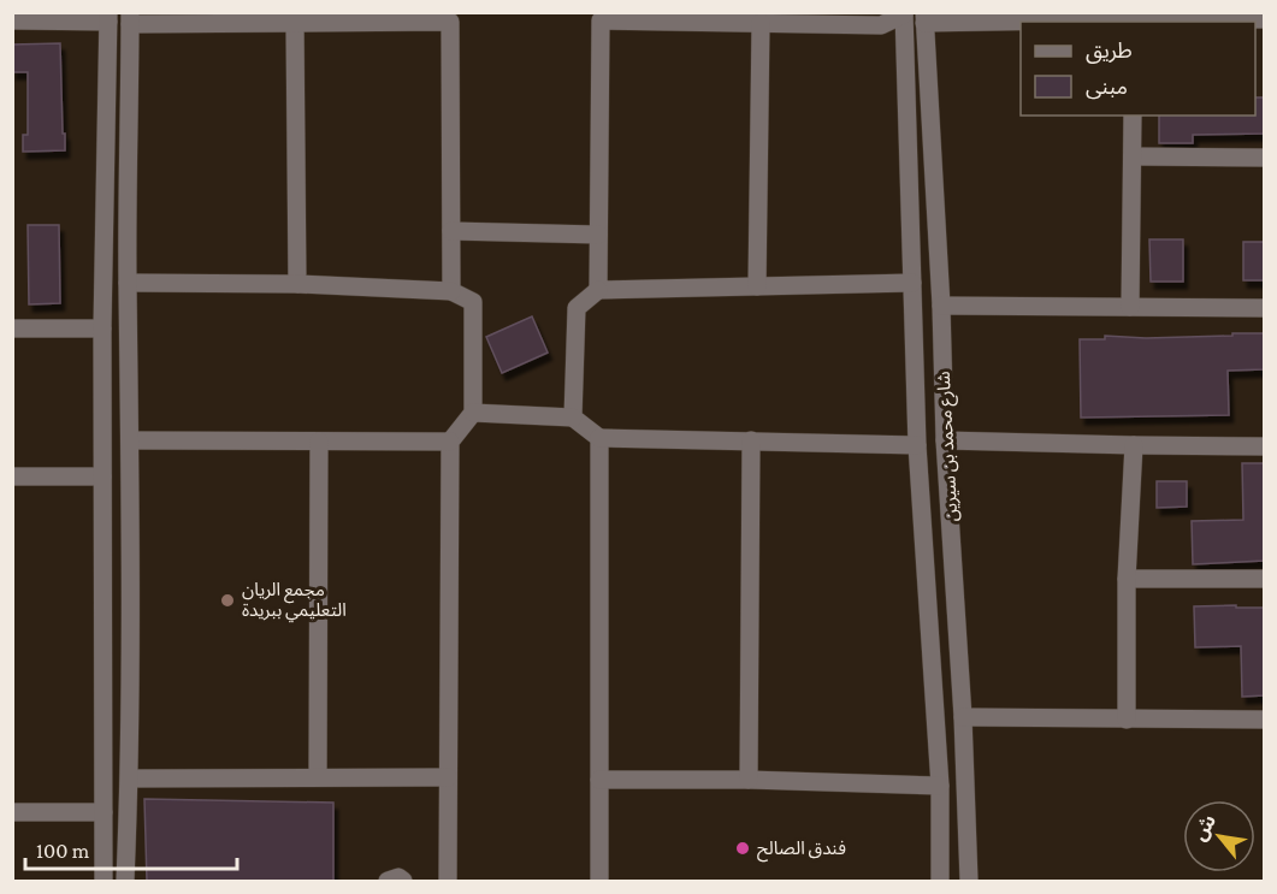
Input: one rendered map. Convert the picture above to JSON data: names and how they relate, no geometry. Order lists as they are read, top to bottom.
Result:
{
  "streets": {
    "street": ["شارع محمد بن سيرين"]
  },
  "places": ["مجمع الريان التعليمي ببريدة", "فندق الصالح"],
  "legend": ["طريق", "مبنى"],
  "scale_bar": "100 m",
  "north": "top left"
}
